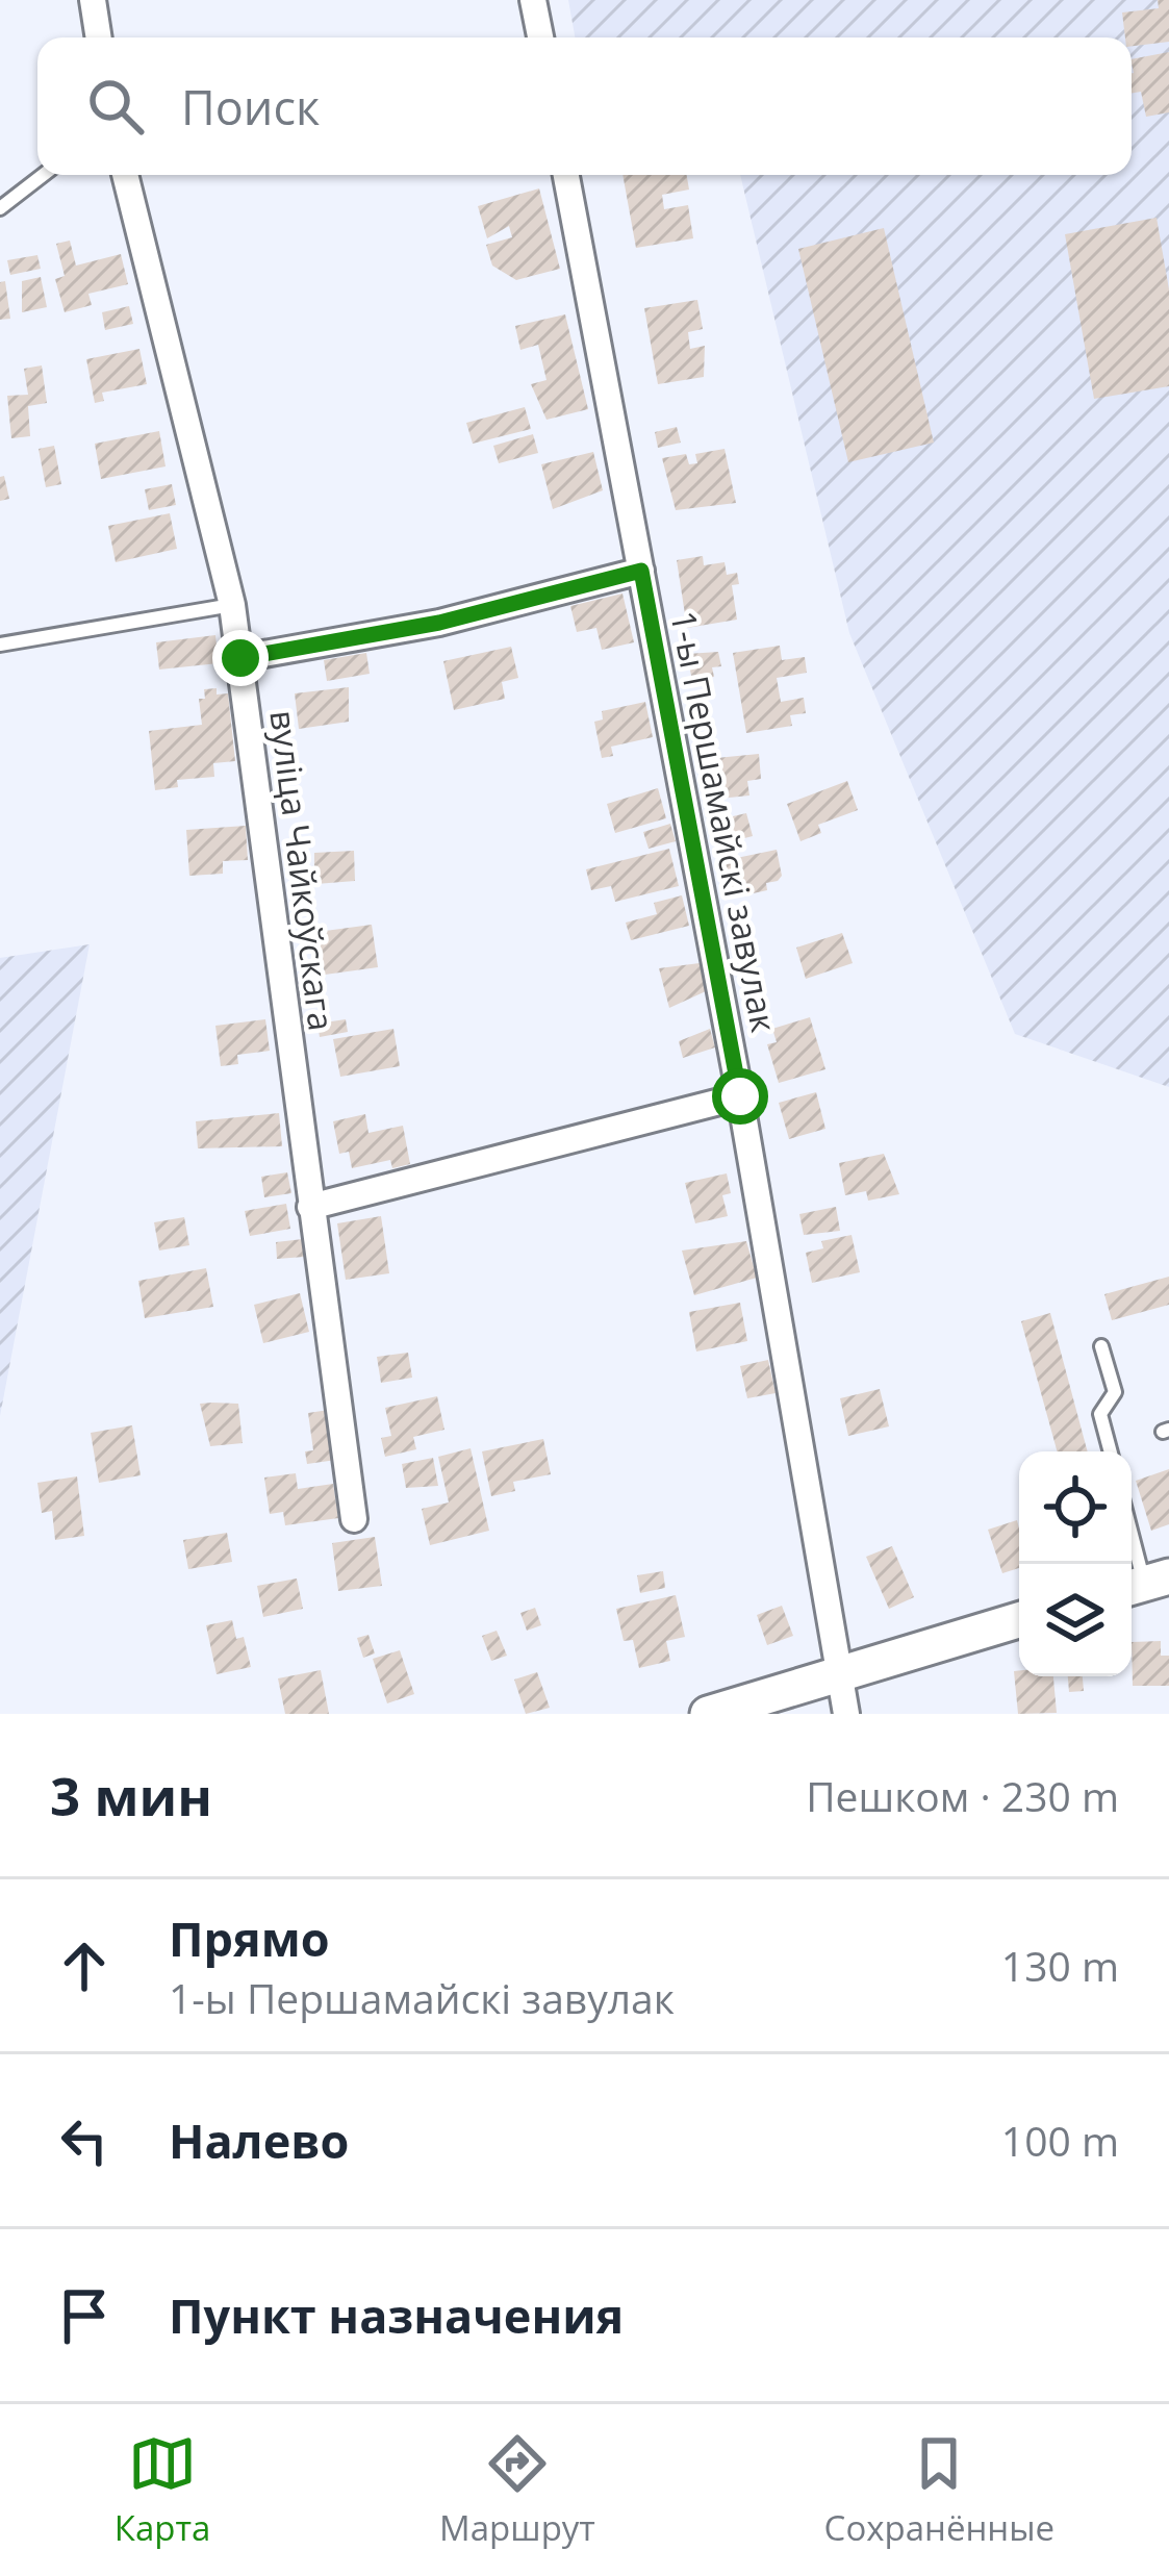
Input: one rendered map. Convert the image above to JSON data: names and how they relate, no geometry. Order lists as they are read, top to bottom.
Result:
{
  "streets": {
    "street": ["1-ы Першамайскі завулак", "вуліца Чайкоўскага"]
  },
  "page": {
    "search": "Поиск",
    "heading": ["3 мин", "Пешком · 230 m"],
    "list": [
      ["Прямо", "1-ы Першамайскі завулак", "130 m"],
      ["Налево", "100 m"],
      "Пункт назначения"
    ],
    "nav": ["Карта", "Маршрут", "Сохранённые"]
  }
}
